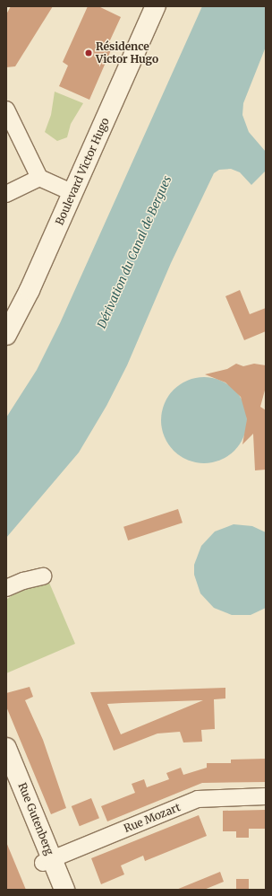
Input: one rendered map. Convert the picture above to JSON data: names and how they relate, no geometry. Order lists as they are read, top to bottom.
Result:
{
  "streets": {
    "main road": ["Boulevard Victor Hugo", "Rue Gutenberg"],
    "street": ["Rue Mozart"]
  },
  "crossings": [
    ["Rue Mozart", "Rue Gutenberg"]
  ],
  "water": ["Dérivation du Canal de Bergues"],
  "places": ["Résidence Victor Hugo"]
}
